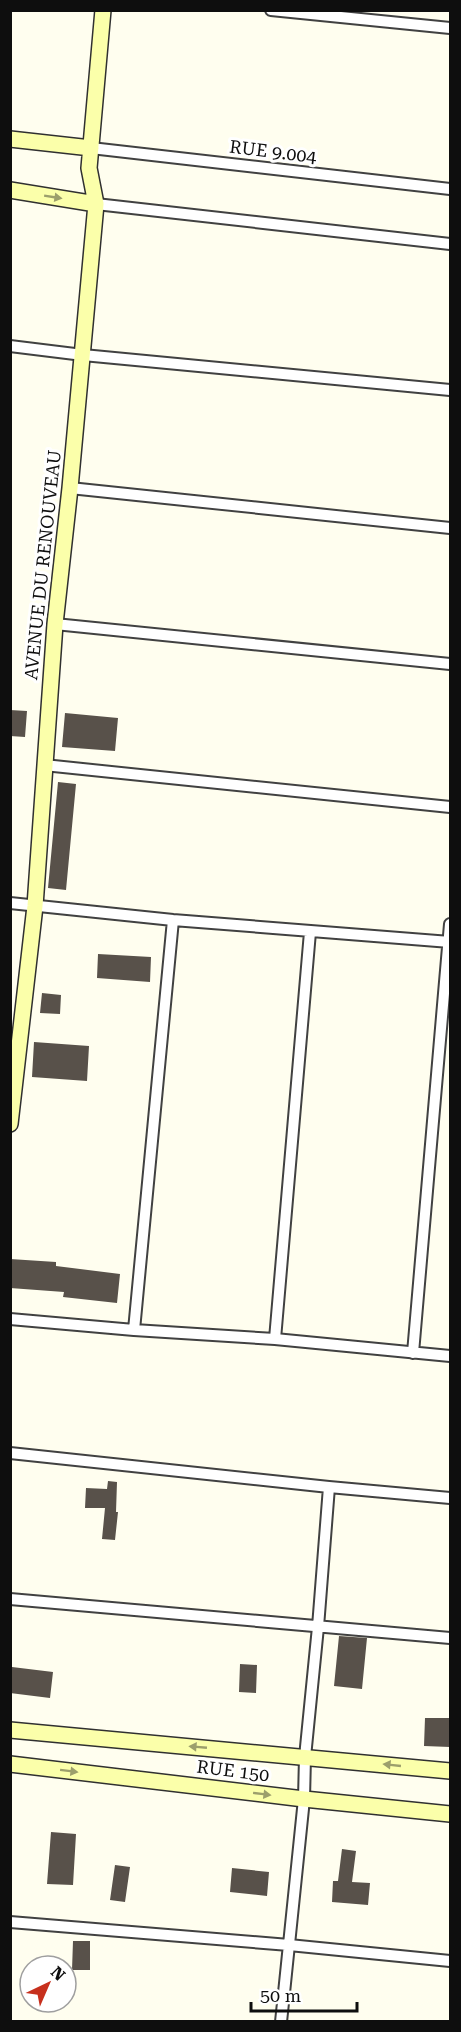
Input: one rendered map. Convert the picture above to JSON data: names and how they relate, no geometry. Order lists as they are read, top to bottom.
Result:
{
  "streets": {
    "main road": ["AVENUE DU RENOUVEAU", "RUE 150"],
    "street": ["RUE 9.004"]
  },
  "crossings": [
    ["RUE 9.004", "AVENUE DU RENOUVEAU"]
  ],
  "scale_bar": "50 m",
  "north": "top right"
}
